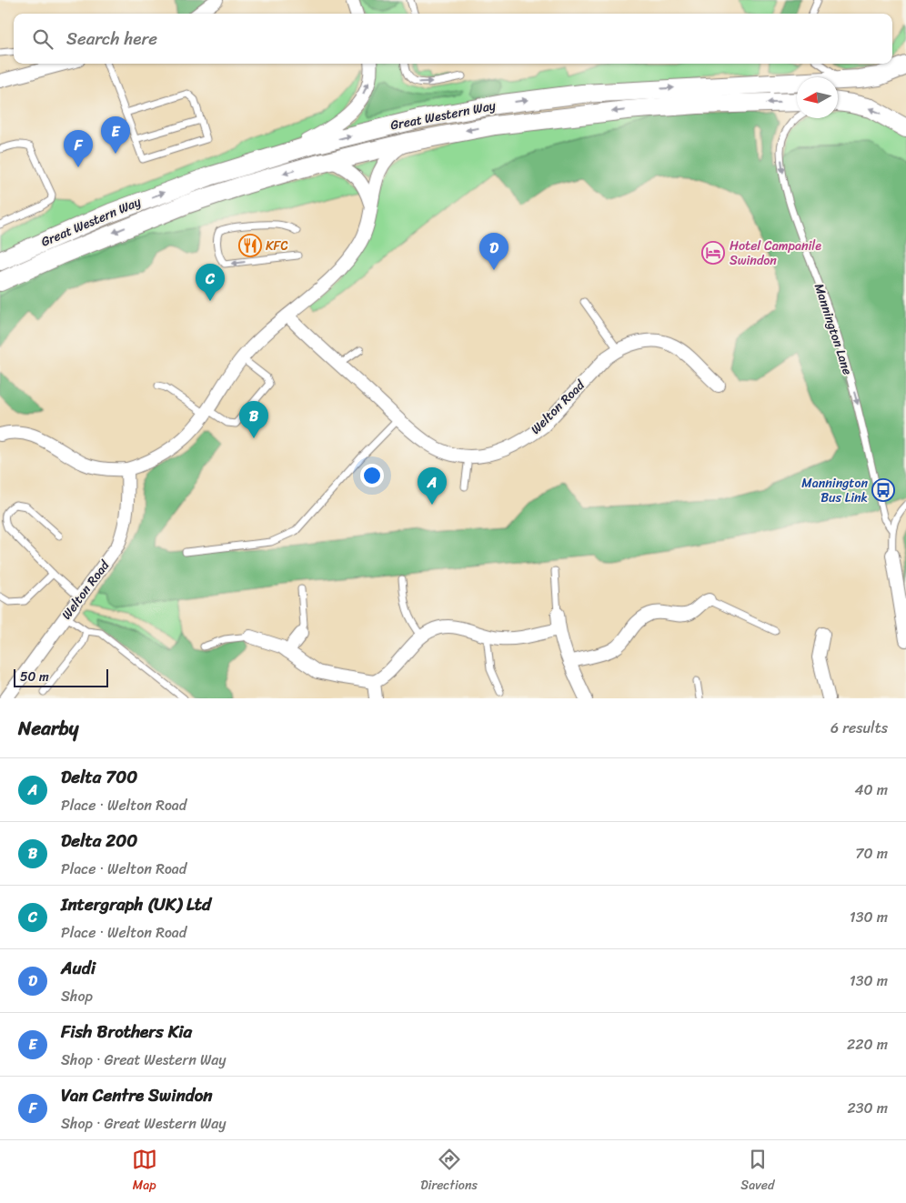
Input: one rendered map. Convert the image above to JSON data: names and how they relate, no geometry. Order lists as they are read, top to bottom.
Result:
{
  "streets": {
    "main road": ["Great Western Way"],
    "street": ["Mannington Lane", "Welton Road"]
  },
  "one_way": ["Mannington Lane"],
  "places": {
    "restaurant": ["KFC"],
    "hotel": ["Hotel Campanile Swindon"],
    "bus stop": ["Mannington Bus Link"]
  },
  "scale_bar": "50 m",
  "north": "left",
  "page": {
    "search": "Search here",
    "pins": [
      "E",
      "F",
      "D",
      "C",
      "B",
      "A"
    ],
    "scale": "50 m",
    "heading": ["Nearby", "6 results"],
    "list": [
      {
        "mark": "A",
        "name": "Delta 700",
        "note": "Place · Welton Road",
        "value": "40 m"
      },
      {
        "mark": "B",
        "name": "Delta 200",
        "note": "Place · Welton Road",
        "value": "70 m"
      },
      {
        "mark": "C",
        "name": "Intergraph (UK) Ltd",
        "note": "Place · Welton Road",
        "value": "130 m"
      },
      {
        "mark": "D",
        "name": "Audi",
        "note": "Shop",
        "value": "130 m"
      },
      {
        "mark": "E",
        "name": "Fish Brothers Kia",
        "note": "Shop · Great Western Way",
        "value": "220 m"
      },
      {
        "mark": "F",
        "name": "Van Centre Swindon",
        "note": "Shop · Great Western Way",
        "value": "230 m"
      }
    ],
    "nav": ["Map", "Directions", "Saved"]
  }
}
